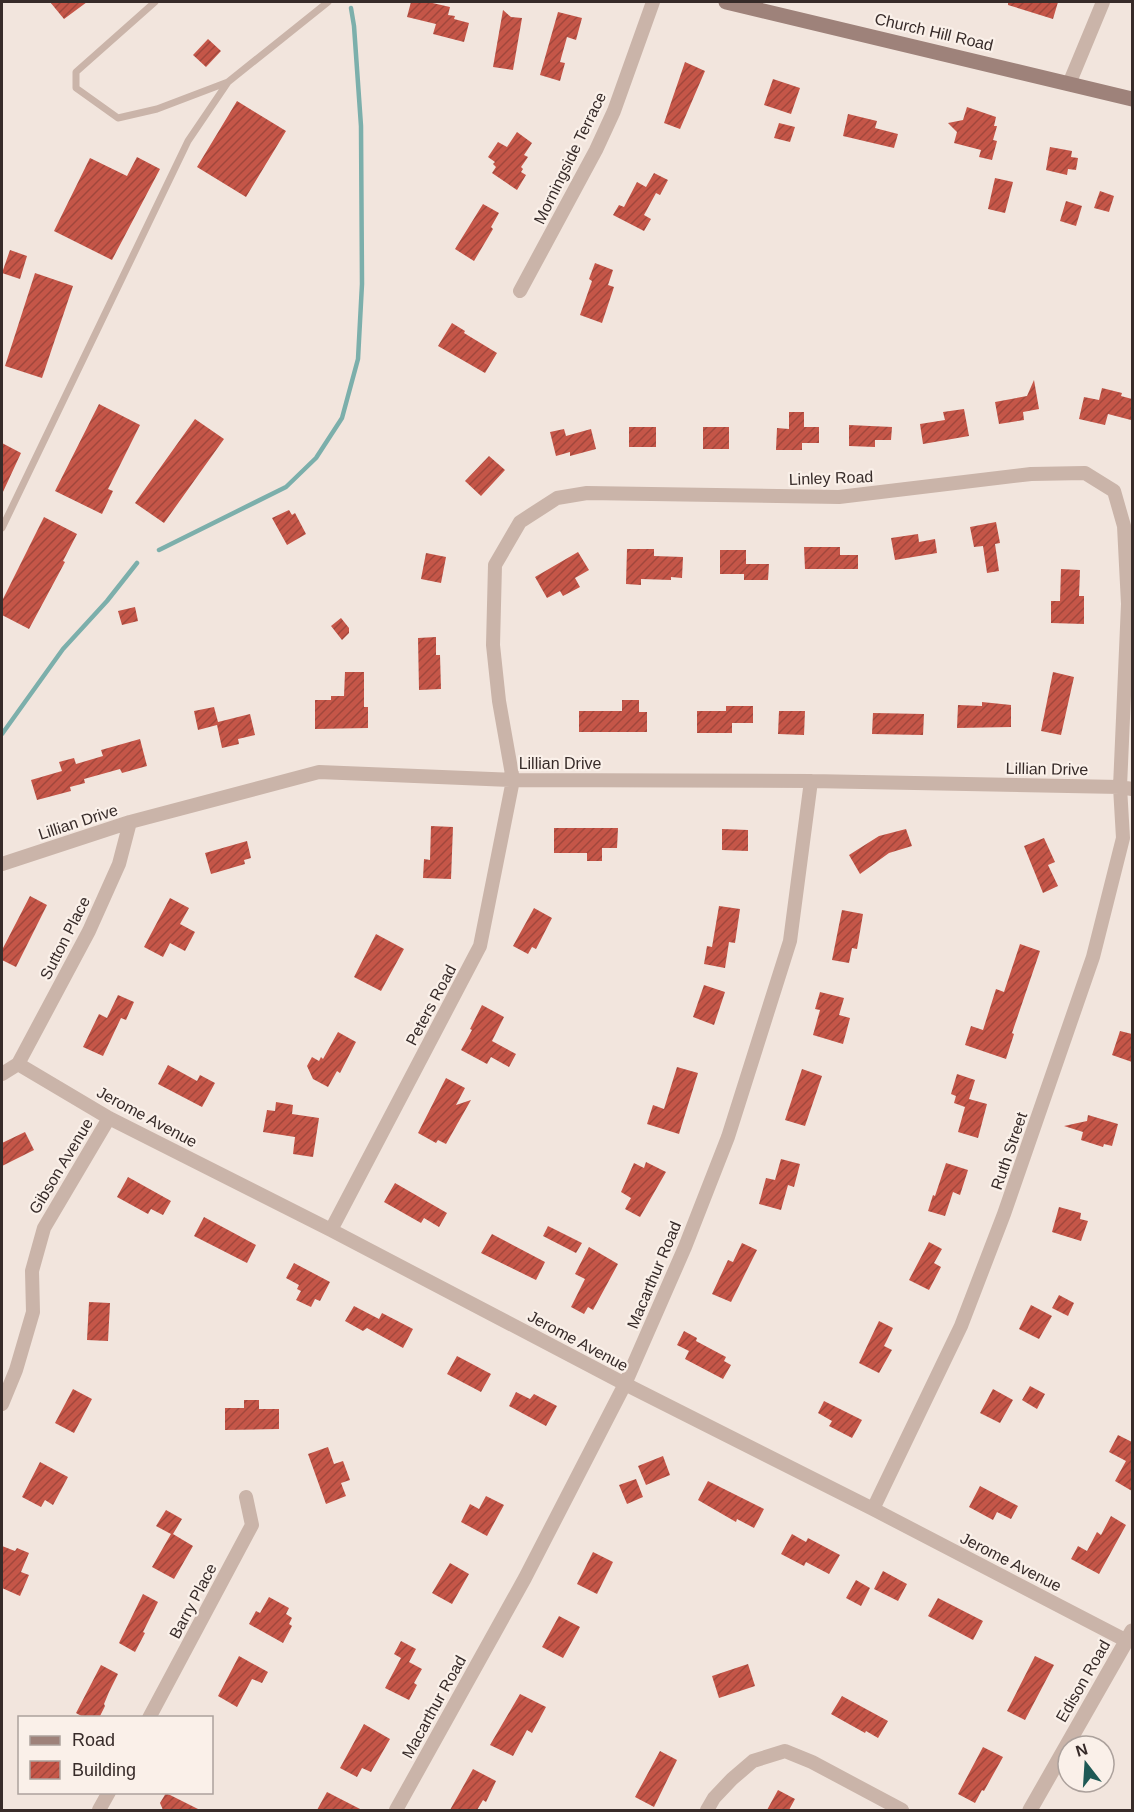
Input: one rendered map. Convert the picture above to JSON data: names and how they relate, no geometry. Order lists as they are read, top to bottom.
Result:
{
  "streets": {
    "main road": ["Church Hill Road"],
    "street": [
      "Morningside Terrace",
      "Linley Road",
      "Lillian Drive",
      "Sutton Place",
      "Peters Road",
      "Jerome Avenue",
      "Ruth Street",
      "Gibson Avenue",
      "Macarthur Road",
      "Barry Place",
      "Edison Road"
    ]
  },
  "crossings": [
    ["Linley Road", "Lillian Drive"],
    ["Linley Road", "Peters Road"],
    ["Linley Road", "Ruth Street"],
    ["Lillian Drive", "Sutton Place"],
    ["Lillian Drive", "Peters Road"],
    ["Lillian Drive", "Ruth Street"],
    ["Lillian Drive", "Macarthur Road"],
    ["Sutton Place", "Jerome Avenue"],
    ["Peters Road", "Jerome Avenue"],
    ["Jerome Avenue", "Ruth Street"],
    ["Jerome Avenue", "Gibson Avenue"],
    ["Jerome Avenue", "Macarthur Road"],
    ["Jerome Avenue", "Edison Road"]
  ],
  "legend": ["Road", "Building"],
  "north": "top"
}
